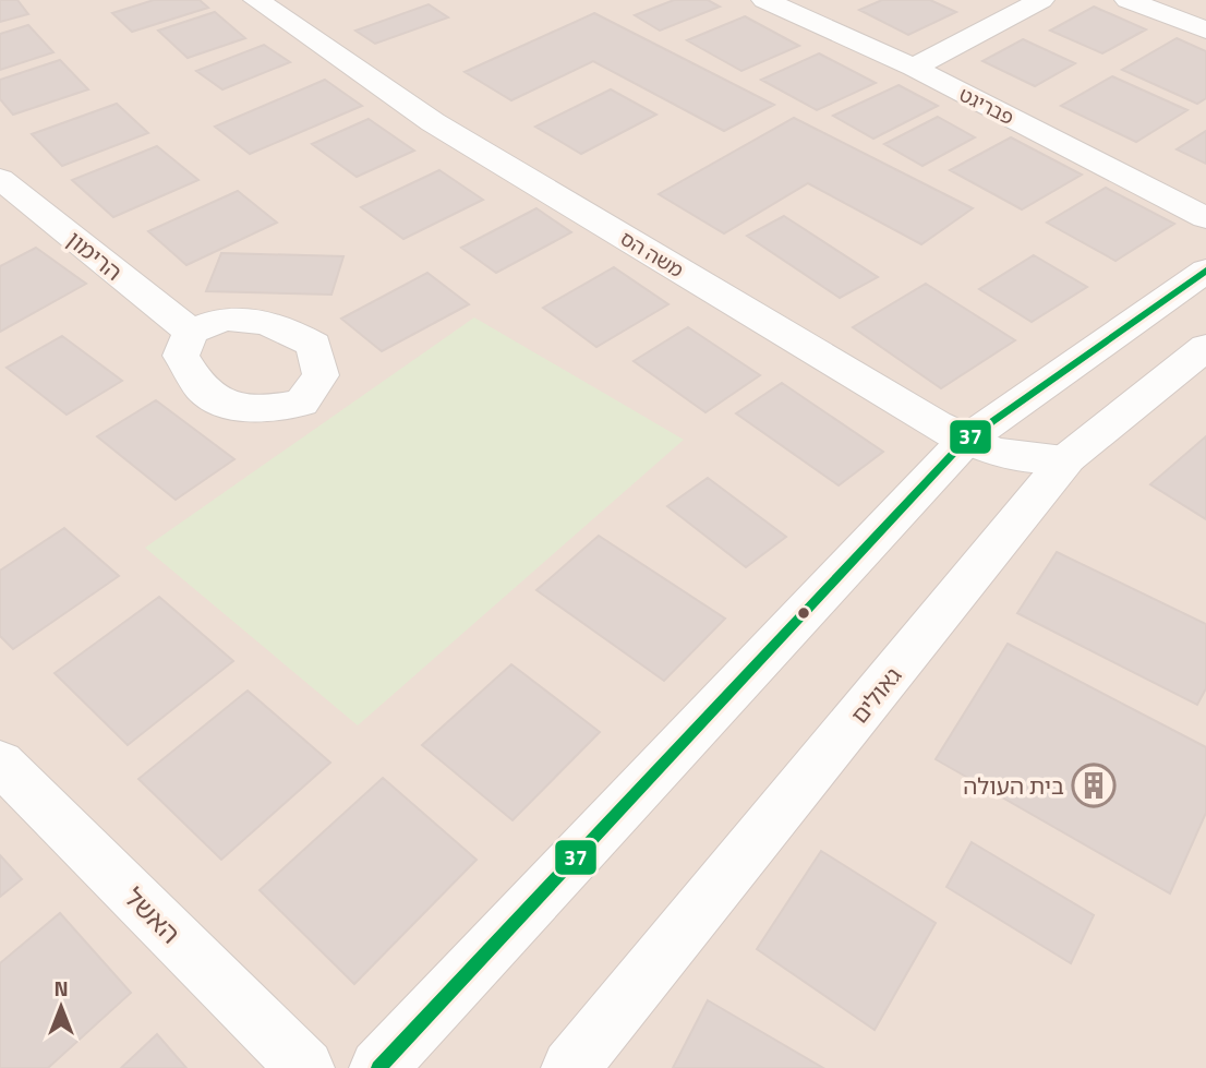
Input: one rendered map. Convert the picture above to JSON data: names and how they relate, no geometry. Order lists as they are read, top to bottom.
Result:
{
  "streets": {
    "street": [
      "פבריגט",
      "משה הס",
      "הרימון",
      "גאולים",
      "האשל"
    ]
  },
  "crossings": [
    ["משה הס", "גאולים"]
  ],
  "places": {
    "building": ["בית העולה"]
  },
  "lines": ["transit line 37"],
  "north": "top"
}
